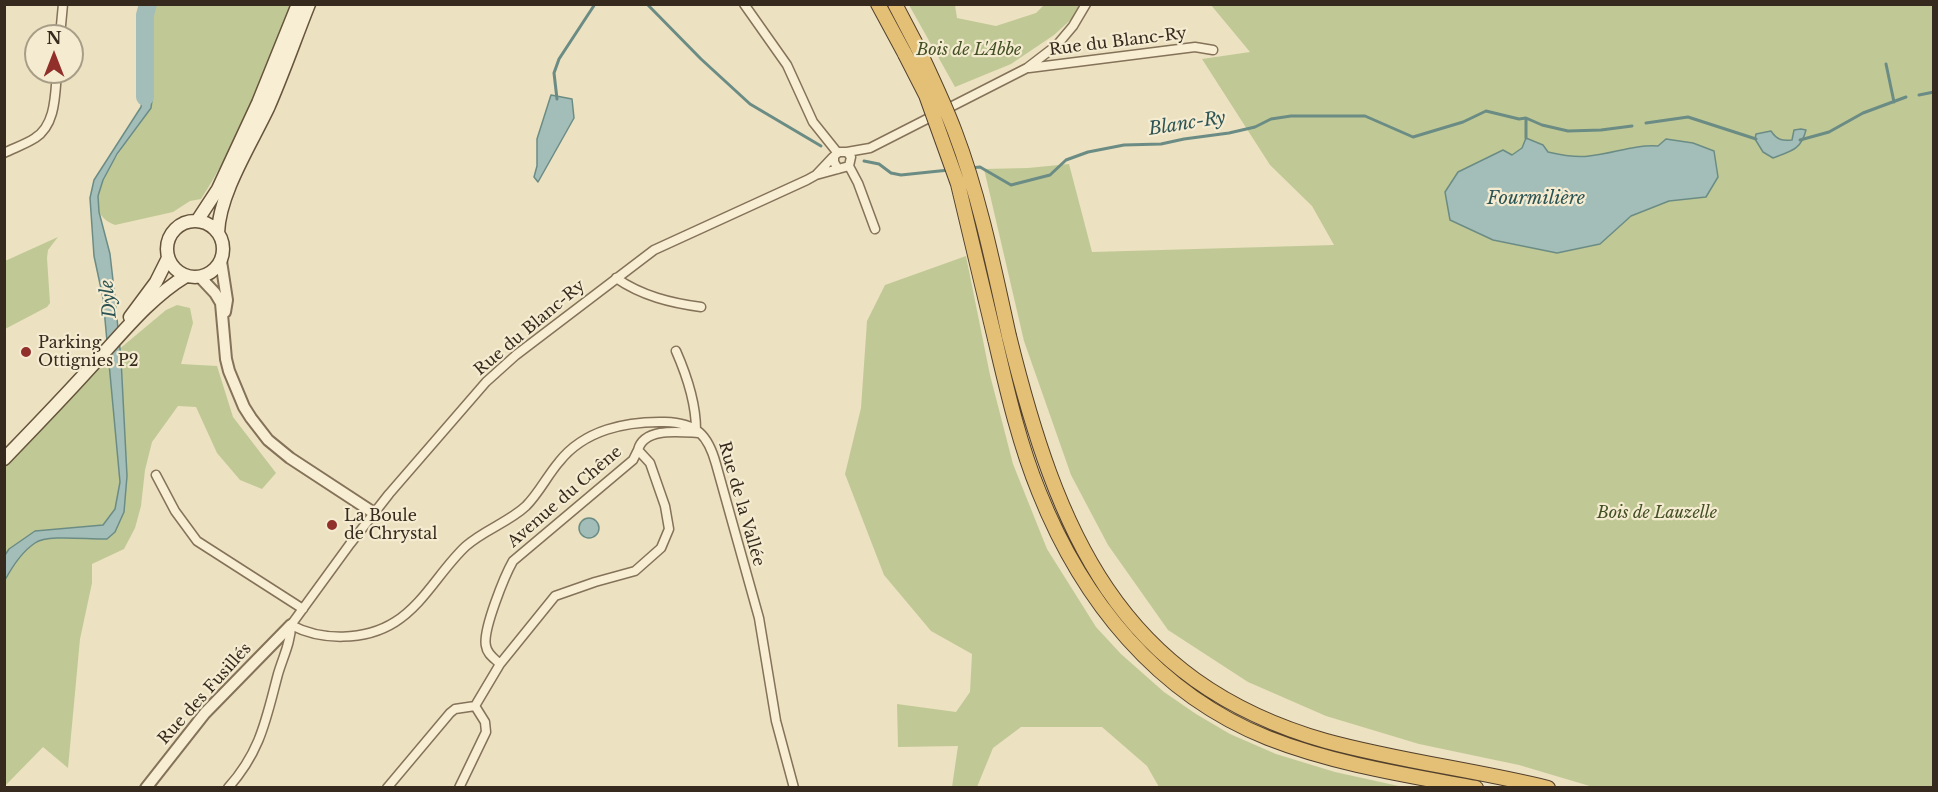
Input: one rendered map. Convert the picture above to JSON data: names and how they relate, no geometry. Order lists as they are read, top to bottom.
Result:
{
  "streets": {
    "street": [
      "Rue du Blanc-Ry",
      "Avenue du Chêne",
      "Rue de la Vallée",
      "Rue des Fusillés"
    ]
  },
  "crossings": [
    ["Rue du Blanc-Ry", "Rue de la Vallée"],
    ["Rue du Blanc-Ry", "Rue des Fusillés"],
    ["Avenue du Chêne", "Rue de la Vallée"],
    ["Rue de la Vallée", "Rue des Fusillés"]
  ],
  "water": ["Blanc-Ry", "Fourmilière", "Dyle"],
  "parks": ["Bois de L'Abbe", "Bois de Lauzelle"],
  "places": ["Parking Ottignies P2", "La Boule de Chrystal"],
  "north": "top"
}
